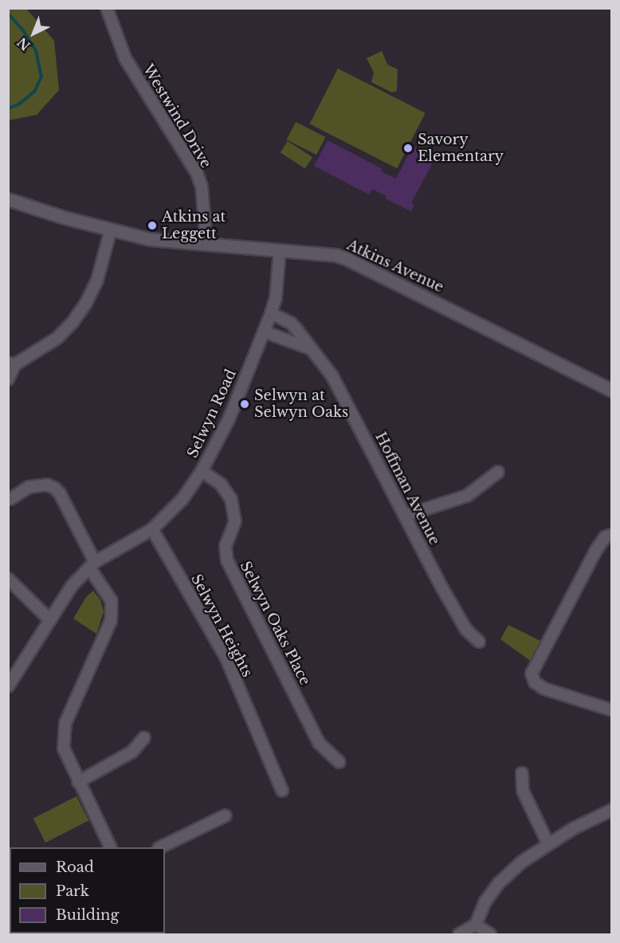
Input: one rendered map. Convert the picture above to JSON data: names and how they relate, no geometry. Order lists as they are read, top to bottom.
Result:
{
  "streets": {
    "street": [
      "Westwind Drive",
      "Atkins Avenue",
      "Selwyn Road",
      "Hoffman Avenue",
      "Selwyn Oaks Place",
      "Selwyn Heights"
    ]
  },
  "crossings": [
    ["Westwind Drive", "Atkins Avenue"],
    ["Atkins Avenue", "Selwyn Road"],
    ["Selwyn Road", "Hoffman Avenue"],
    ["Selwyn Road", "Selwyn Oaks Place"],
    ["Selwyn Road", "Selwyn Heights"]
  ],
  "places": ["Savory Elementary", "Atkins at Leggett", "Selwyn at Selwyn Oaks"],
  "legend": ["Road", "Park", "Building"],
  "north": "bottom left"
}
